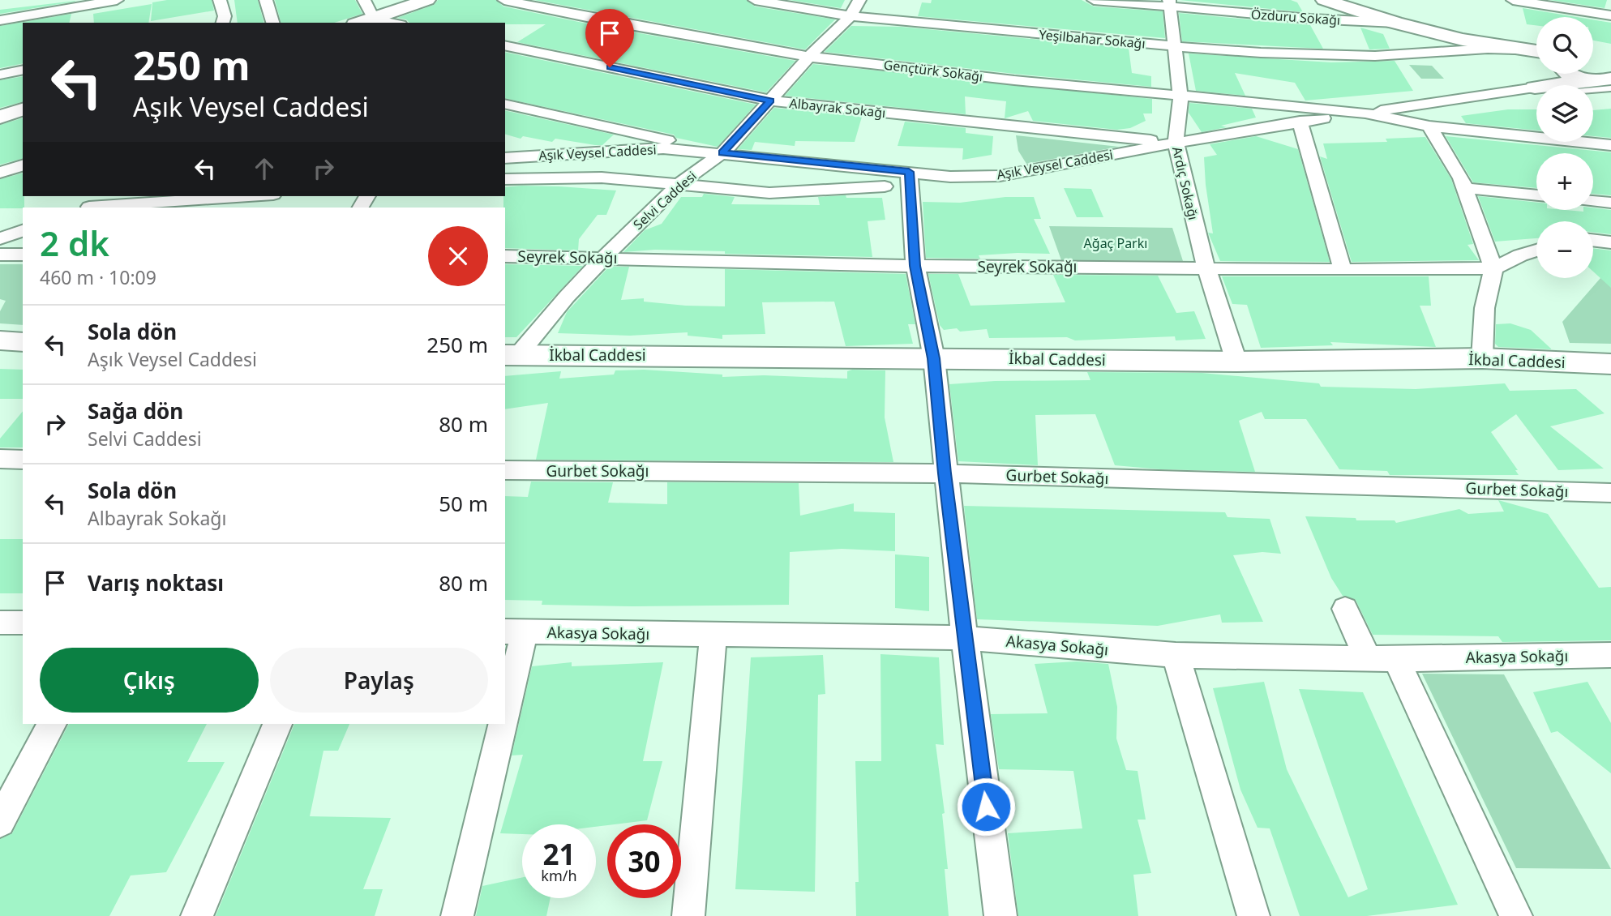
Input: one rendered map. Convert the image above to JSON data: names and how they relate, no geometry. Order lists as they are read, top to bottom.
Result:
{
  "streets": {
    "main road": ["Aşık Veysel Caddesi", "İkbal Caddesi"],
    "street": [
      "Özduru Sokağı",
      "Yeşilbahar Sokağı",
      "Gençtürk Sokağı",
      "Albayrak Sokağı",
      "Ardıç Sokağı",
      "Selvi Caddesi",
      "Seyrek Sokağı",
      "Gurbet Sokağı",
      "Akasya Sokağı"
    ]
  },
  "crossings": [
    ["Özduru Sokağı", "Ardıç Sokağı"],
    ["Yeşilbahar Sokağı", "Ardıç Sokağı"],
    ["Yeşilbahar Sokağı", "Selvi Caddesi"],
    ["Gençtürk Sokağı", "Aşık Veysel Caddesi"],
    ["Gençtürk Sokağı", "Ardıç Sokağı"],
    ["Gençtürk Sokağı", "Selvi Caddesi"],
    ["Albayrak Sokağı", "Aşık Veysel Caddesi"],
    ["Albayrak Sokağı", "Ardıç Sokağı"],
    ["Albayrak Sokağı", "Selvi Caddesi"],
    ["Aşık Veysel Caddesi", "Ardıç Sokağı"],
    ["Aşık Veysel Caddesi", "Selvi Caddesi"],
    ["Ardıç Sokağı", "Seyrek Sokağı"],
    ["Ardıç Sokağı", "İkbal Caddesi"],
    ["Selvi Caddesi", "Seyrek Sokağı"],
    ["Selvi Caddesi", "İkbal Caddesi"]
  ],
  "parks": ["Ağaç Parkı"],
  "page": {
    "map_buttons": ["+", "−"],
    "turn": ["250 m", "Aşık Veysel Caddesi"],
    "heading": ["2 dk", "460 m · 10:09"],
    "list": [
      {
        "name": "Sola dön",
        "note": "Aşık Veysel Caddesi",
        "value": "250 m"
      },
      {
        "name": "Sağa dön",
        "note": "Selvi Caddesi",
        "value": "80 m"
      },
      {
        "name": "Sola dön",
        "note": "Albayrak Sokağı",
        "value": "50 m"
      },
      {
        "name": "Varış noktası",
        "value": "80 m"
      }
    ],
    "buttons": ["Çıkış", "Paylaş"],
    "speed": "21 km/h",
    "limit": "30"
  }
}
